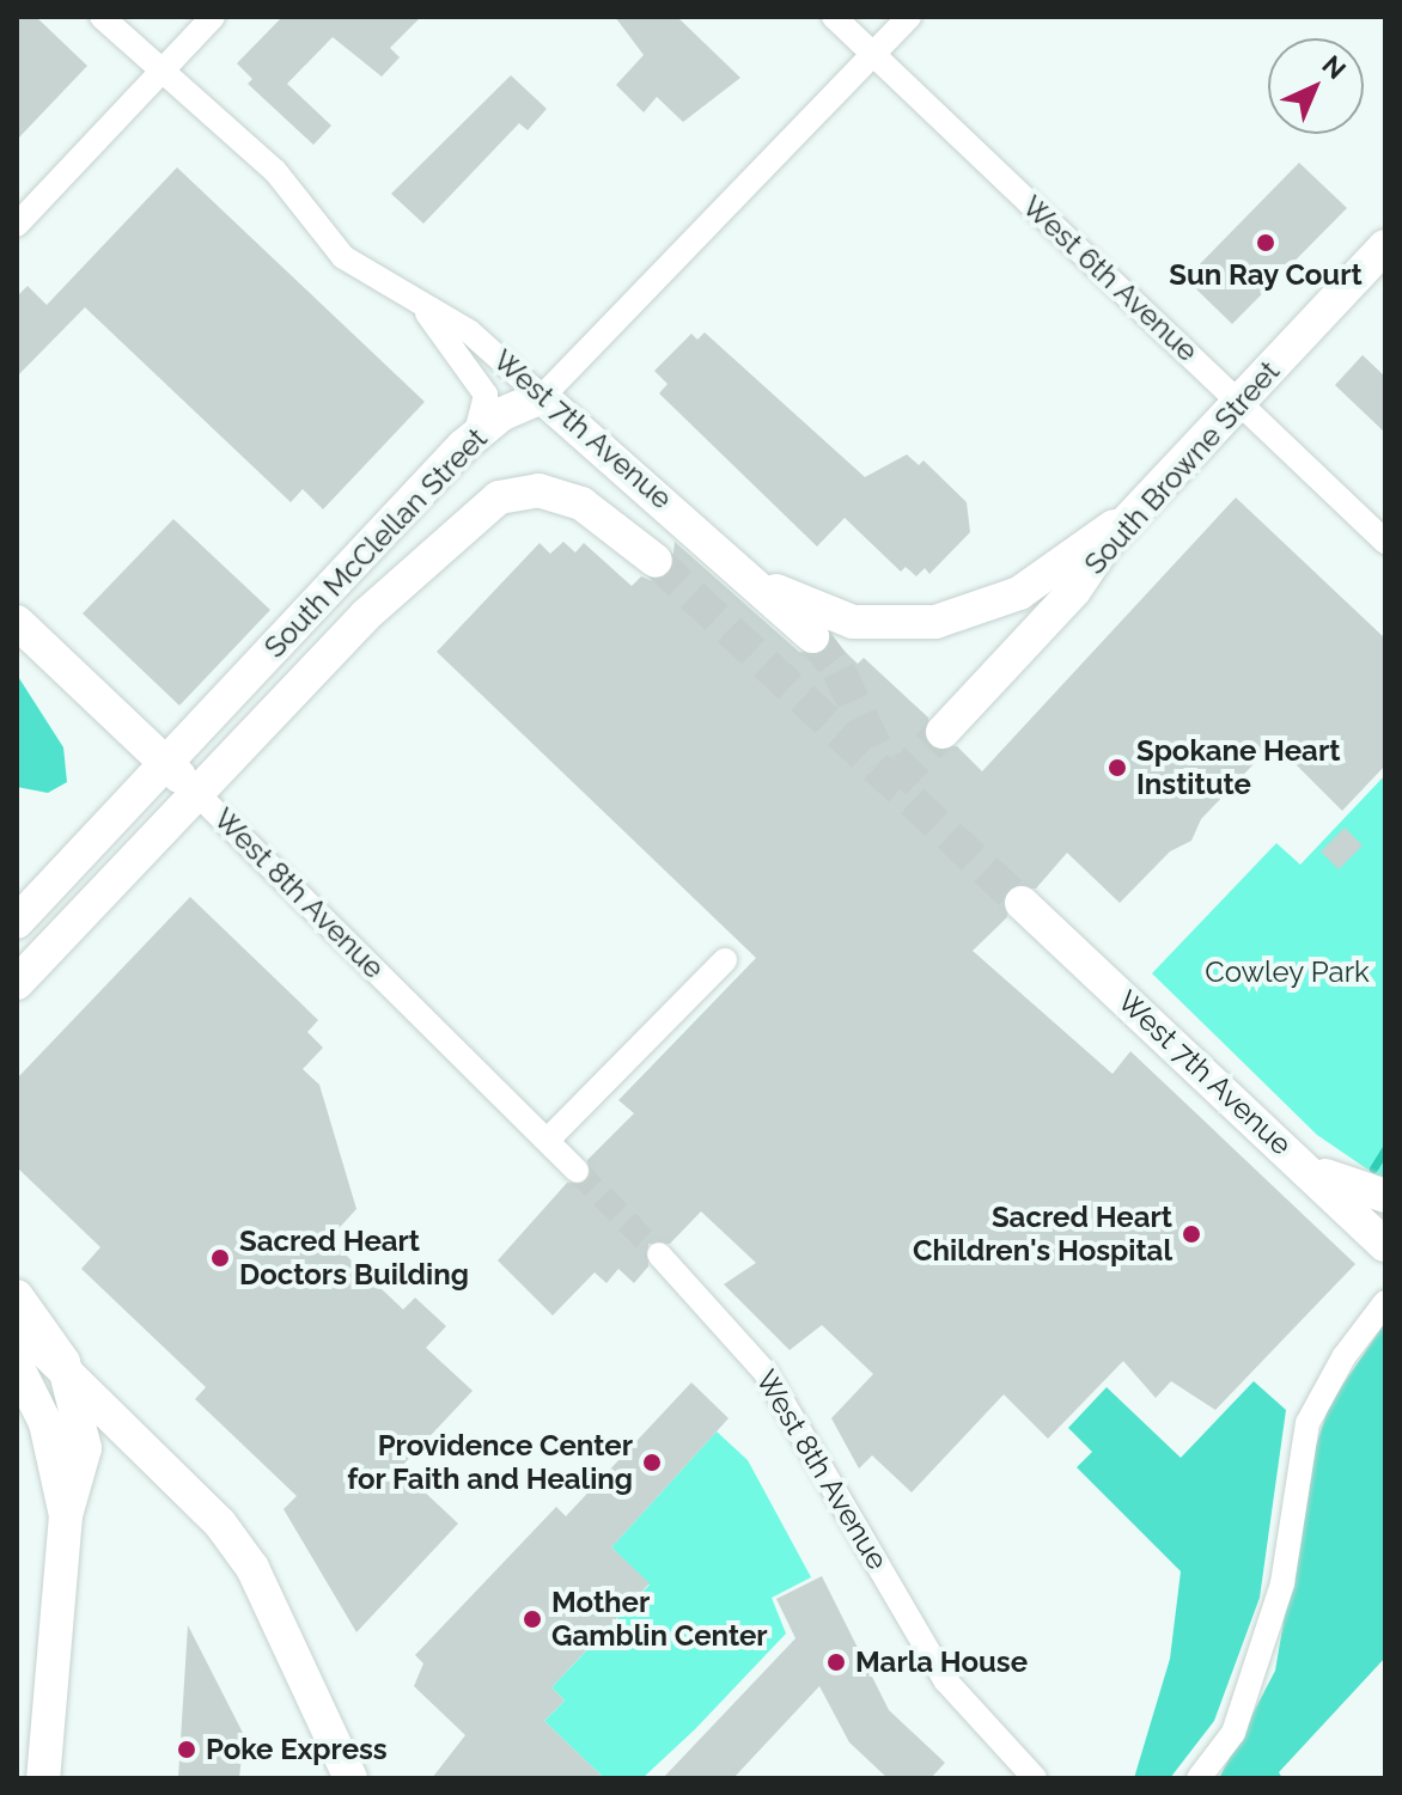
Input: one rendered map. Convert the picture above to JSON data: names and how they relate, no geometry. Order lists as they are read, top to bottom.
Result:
{
  "streets": {
    "street": [
      "West 6th Avenue",
      "West 7th Avenue",
      "South Browne Street",
      "South McClellan Street",
      "West 8th Avenue"
    ]
  },
  "crossings": [
    ["West 6th Avenue", "South Browne Street"],
    ["West 6th Avenue", "South McClellan Street"],
    ["West 7th Avenue", "South Browne Street"],
    ["West 7th Avenue", "South McClellan Street"],
    ["South McClellan Street", "West 8th Avenue"]
  ],
  "parks": ["Cowley Park"],
  "places": [
    "Sun Ray Court",
    "Spokane Heart Institute",
    "Sacred Heart Children's Hospital",
    "Sacred Heart Doctors Building",
    "Providence Center for Faith and Healing",
    "Mother Gamblin Center",
    "Marla House",
    "Poke Express"
  ],
  "north": "top right"
}
